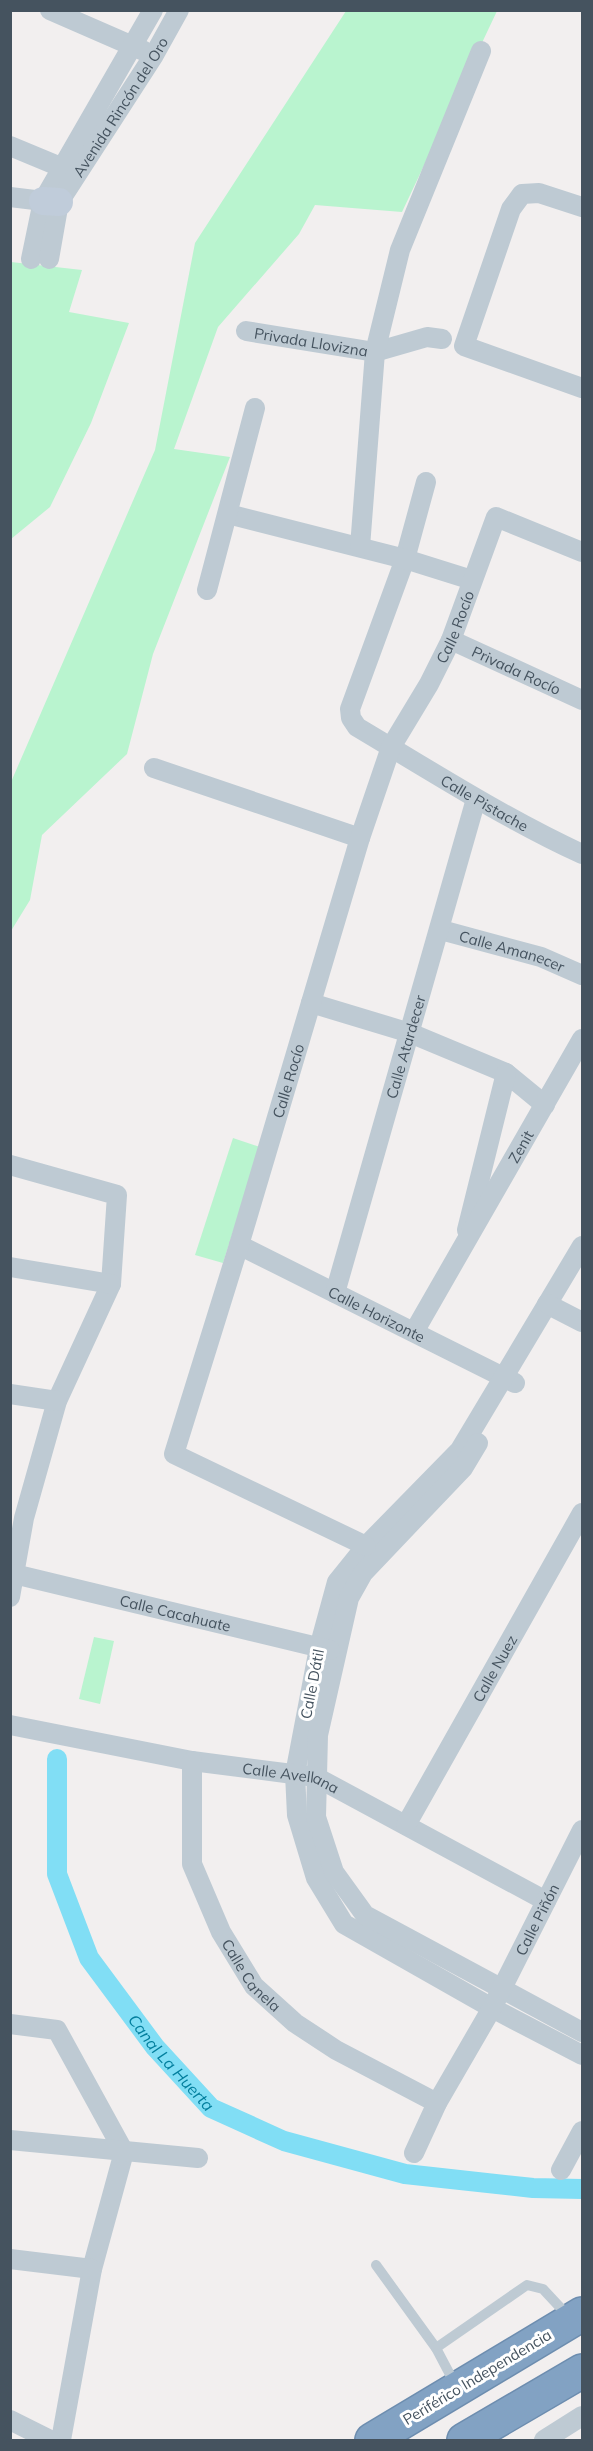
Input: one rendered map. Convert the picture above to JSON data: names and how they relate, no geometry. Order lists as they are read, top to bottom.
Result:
{
  "streets": {
    "highway": ["Periférico Independencia"],
    "street": [
      "Avenida Rincón del Oro",
      "Privada Llovizna",
      "Calle Rocío",
      "Privada Rocío",
      "Calle Pistache",
      "Calle Amanecer",
      "Calle Atardecer",
      "Zenit",
      "Calle Horizonte",
      "Calle Cacahuate",
      "Calle Nuez",
      "Calle Dátil",
      "Calle Avellana",
      "Calle Piñón",
      "Calle Canela"
    ]
  },
  "crossings": [
    ["Calle Rocío", "Privada Rocío"],
    ["Calle Rocío", "Calle Pistache"],
    ["Calle Rocío", "Calle Horizonte"],
    ["Calle Rocío", "Calle Dátil"],
    ["Calle Pistache", "Calle Atardecer"],
    ["Calle Amanecer", "Calle Atardecer"],
    ["Calle Atardecer", "Calle Horizonte"],
    ["Zenit", "Calle Horizonte"],
    ["Calle Horizonte", "Calle Dátil"],
    ["Calle Cacahuate", "Calle Dátil"],
    ["Calle Nuez", "Calle Avellana"],
    ["Calle Dátil", "Calle Avellana"],
    ["Calle Dátil", "Calle Piñón"],
    ["Calle Avellana", "Calle Piñón"],
    ["Calle Avellana", "Calle Canela"]
  ],
  "water": ["Canal La Huerta"]
}
